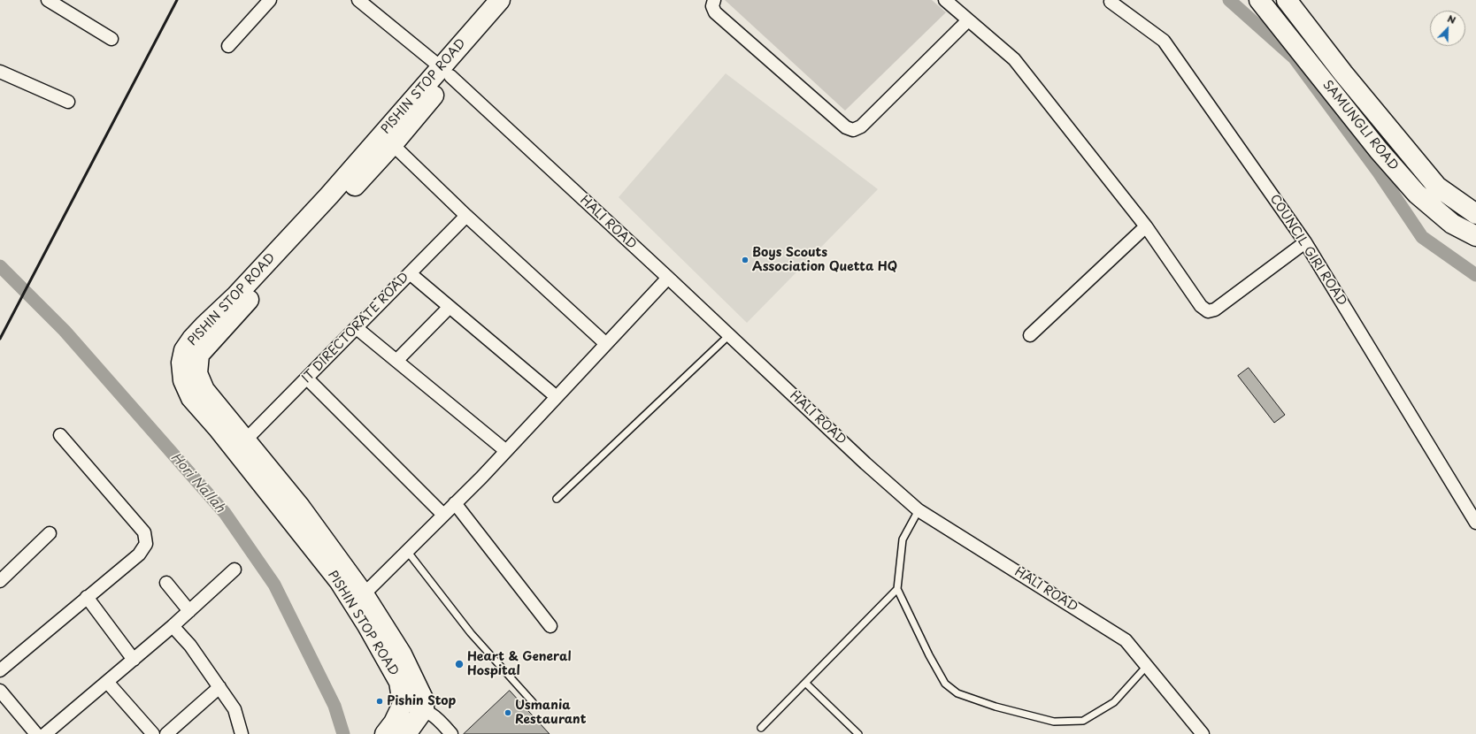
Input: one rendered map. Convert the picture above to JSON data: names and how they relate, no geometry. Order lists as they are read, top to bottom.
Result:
{
  "streets": {
    "main road": ["PISHIN STOP ROAD", "SAMUNGLI ROAD"],
    "street": ["HALI ROAD", "COUNCIL GIRI ROAD", "IT DIRECTORATE ROAD"]
  },
  "crossings": [
    ["PISHIN STOP ROAD", "HALI ROAD"],
    ["PISHIN STOP ROAD", "IT DIRECTORATE ROAD"]
  ],
  "water": ["Hori Nallah"],
  "places": [
    "Boys Scouts Association Quetta HQ",
    "Heart & General Hospital",
    "Pishin Stop",
    "Usmania Restaurant"
  ],
  "north": "top right"
}
